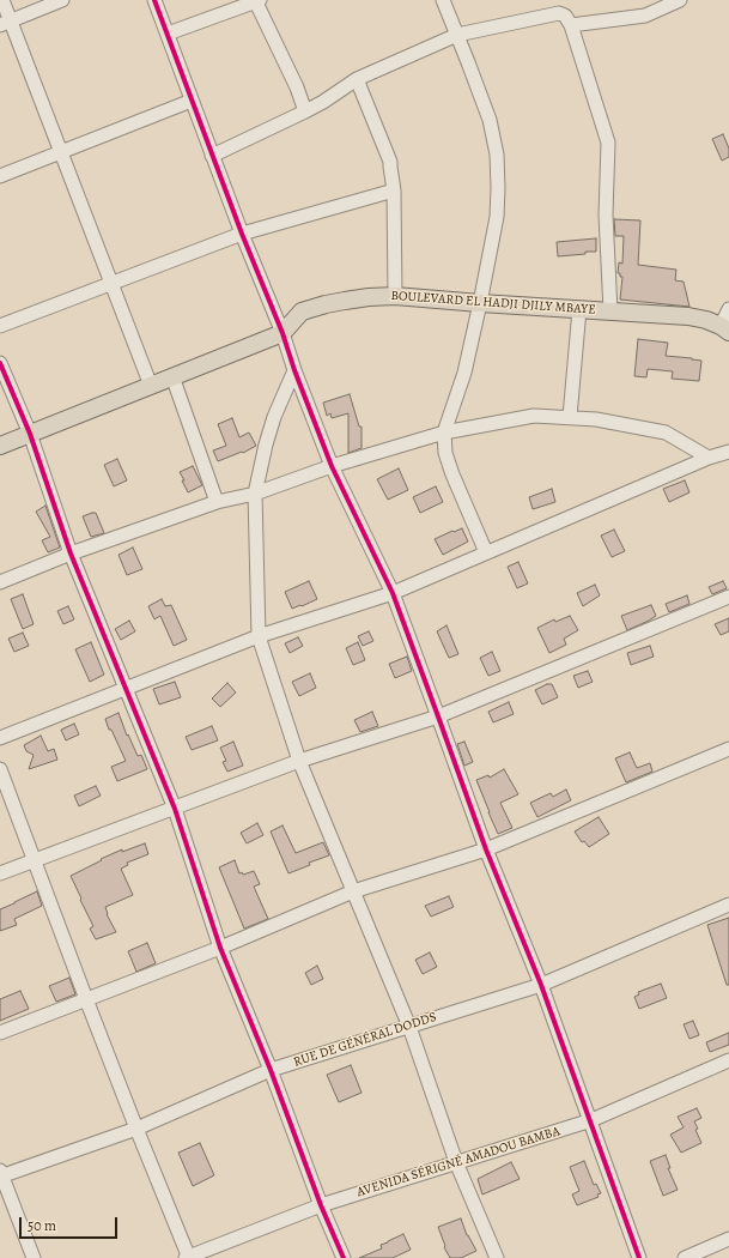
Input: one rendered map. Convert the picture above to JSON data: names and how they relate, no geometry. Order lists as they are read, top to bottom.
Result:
{
  "streets": {
    "main road": ["BOULEVARD EL HADJI DJILY MBAYE"],
    "street": ["RUE DE GÉNÉRAL DODDS", "AVENIDA SÉRIGNÉ AMADOU BAMBA"]
  },
  "scale_bar": "50 m"
}
